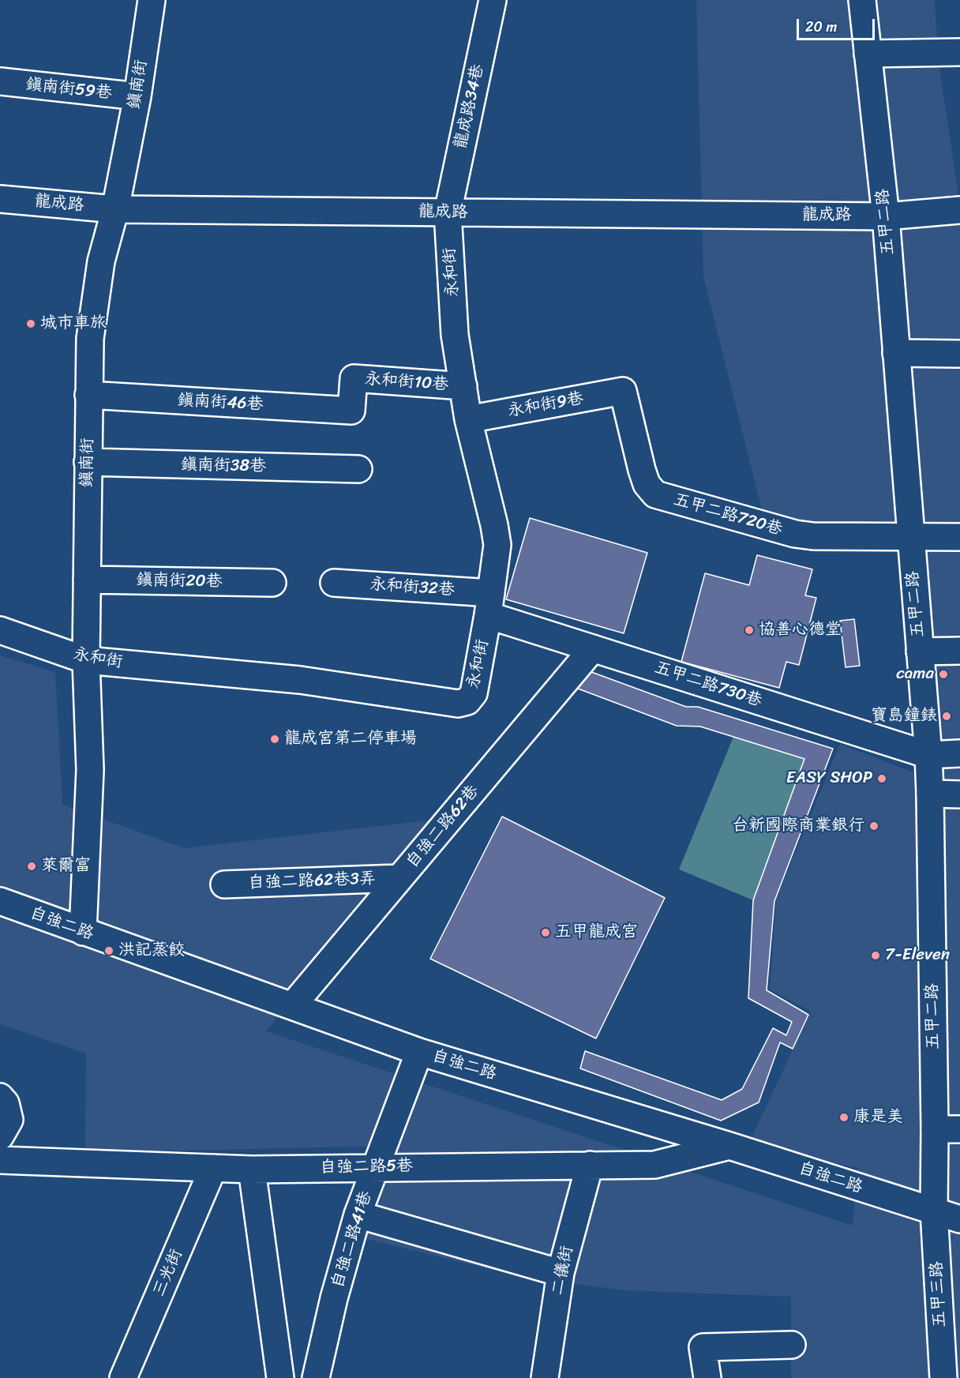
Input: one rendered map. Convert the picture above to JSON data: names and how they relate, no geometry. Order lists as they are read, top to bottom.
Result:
{
  "streets": {
    "street": [
      "鎮南街",
      "鎮南街59巷",
      "龍成路34巷",
      "龍成路",
      "五甲二路",
      "永和街",
      "永和街10巷",
      "鎮南街46巷",
      "永和街9巷",
      "鎮南街38巷",
      "五甲二路720巷",
      "鎮南街20巷",
      "永和街32巷",
      "五甲二路730巷",
      "自強二路62巷",
      "自強二路62巷3弄",
      "自強二路",
      "自強二路5巷",
      "自強二路41巷",
      "二儀街",
      "三光街",
      "五甲三路"
    ]
  },
  "crossings": [
    ["鎮南街", "鎮南街59巷"],
    ["鎮南街", "龍成路"],
    ["鎮南街", "永和街"],
    ["鎮南街", "鎮南街46巷"],
    ["鎮南街", "鎮南街38巷"],
    ["鎮南街", "鎮南街20巷"],
    ["鎮南街", "自強二路"],
    ["龍成路34巷", "龍成路"],
    ["龍成路34巷", "永和街"],
    ["龍成路", "五甲二路"],
    ["龍成路", "永和街"],
    ["五甲二路", "五甲二路720巷"],
    ["五甲二路", "五甲二路730巷"],
    ["五甲二路", "自強二路"],
    ["五甲二路", "五甲三路"],
    ["永和街", "永和街10巷"],
    ["永和街", "永和街9巷"],
    ["永和街", "永和街32巷"],
    ["永和街", "五甲二路730巷"],
    ["永和街10巷", "鎮南街46巷"],
    ["永和街9巷", "五甲二路720巷"],
    ["永和街32巷", "五甲二路730巷"],
    ["五甲二路730巷", "自強二路62巷"],
    ["自強二路62巷", "自強二路62巷3弄"],
    ["自強二路62巷", "自強二路"],
    ["自強二路", "自強二路5巷"],
    ["自強二路", "自強二路41巷"],
    ["自強二路", "五甲三路"],
    ["自強二路5巷", "自強二路41巷"],
    ["自強二路5巷", "二儀街"],
    ["自強二路5巷", "三光街"]
  ],
  "places": [
    "城市車旅",
    "協善心德堂",
    "cama",
    "寶島鐘錶",
    "龍成宮第二停車場",
    "EASY SHOP",
    "台新國際商業銀行",
    "萊爾富",
    "五甲龍成宮",
    "洪記蒸餃",
    "7-Eleven",
    "康是美"
  ],
  "scale_bar": "20 m"
}
